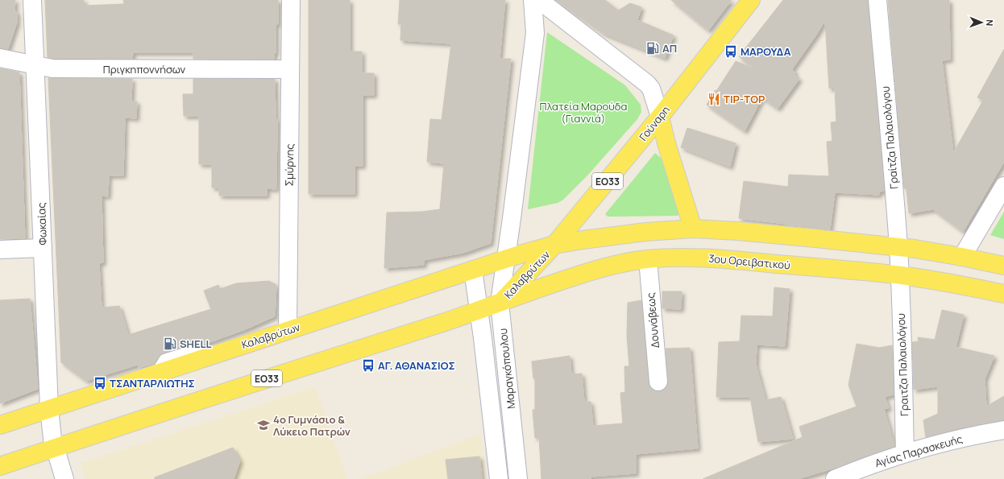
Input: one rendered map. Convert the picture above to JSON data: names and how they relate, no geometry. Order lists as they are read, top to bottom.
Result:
{
  "streets": {
    "main road": [
      "Γούναρη",
      "ΕΟ33",
      "3ου Ορειβατικού",
      "Καλαβρύτων"
    ],
    "street": [
      "Πριγκηποννήσων",
      "Γραίτζα Παλαιολόγου",
      "Σμύρνης",
      "Φωκαίας",
      "Δουνάβεως",
      "Γραιτζα Παλαιολόγου",
      "Μαραγκόπουλου",
      "Αγίας Παρασκευής"
    ]
  },
  "crossings": [
    ["Πριγκηποννήσων", "Σμύρνης"],
    ["Πριγκηποννήσων", "Φωκαίας"],
    ["Γούναρη", "Καλαβρύτων"],
    ["Γραίτζα Παλαιολόγου", "3ου Ορειβατικού"],
    ["Γραίτζα Παλαιολόγου", "Γραιτζα Παλαιολόγου"],
    ["Σμύρνης", "Καλαβρύτων"],
    ["Φωκαίας", "Καλαβρύτων"],
    ["3ου Ορειβατικού", "Καλαβρύτων"],
    ["3ου Ορειβατικού", "Δουνάβεως"],
    ["3ου Ορειβατικού", "Γραιτζα Παλαιολόγου"],
    ["3ου Ορειβατικού", "Μαραγκόπουλου"],
    ["Καλαβρύτων", "Μαραγκόπουλου"],
    ["Γραιτζα Παλαιολόγου", "Αγίας Παρασκευής"]
  ],
  "parks": ["Πλατεία Μαρούδα (Γιαννιά)"],
  "places": {
    "fuel station": ["ΑΠ", "SHELL"],
    "bus stop": ["ΜΑΡΟΥΔΑ", "ΑΓ. ΑΘΑΝΑΣΙΟΣ", "ΤΣΑΝΤΑΡΛΙΩΤΗΣ"],
    "restaurant": ["TIP-TOP"],
    "school or university": ["4ο Γυμνάσιο & Λύκειο Πατρών"]
  },
  "north": "right"
}
